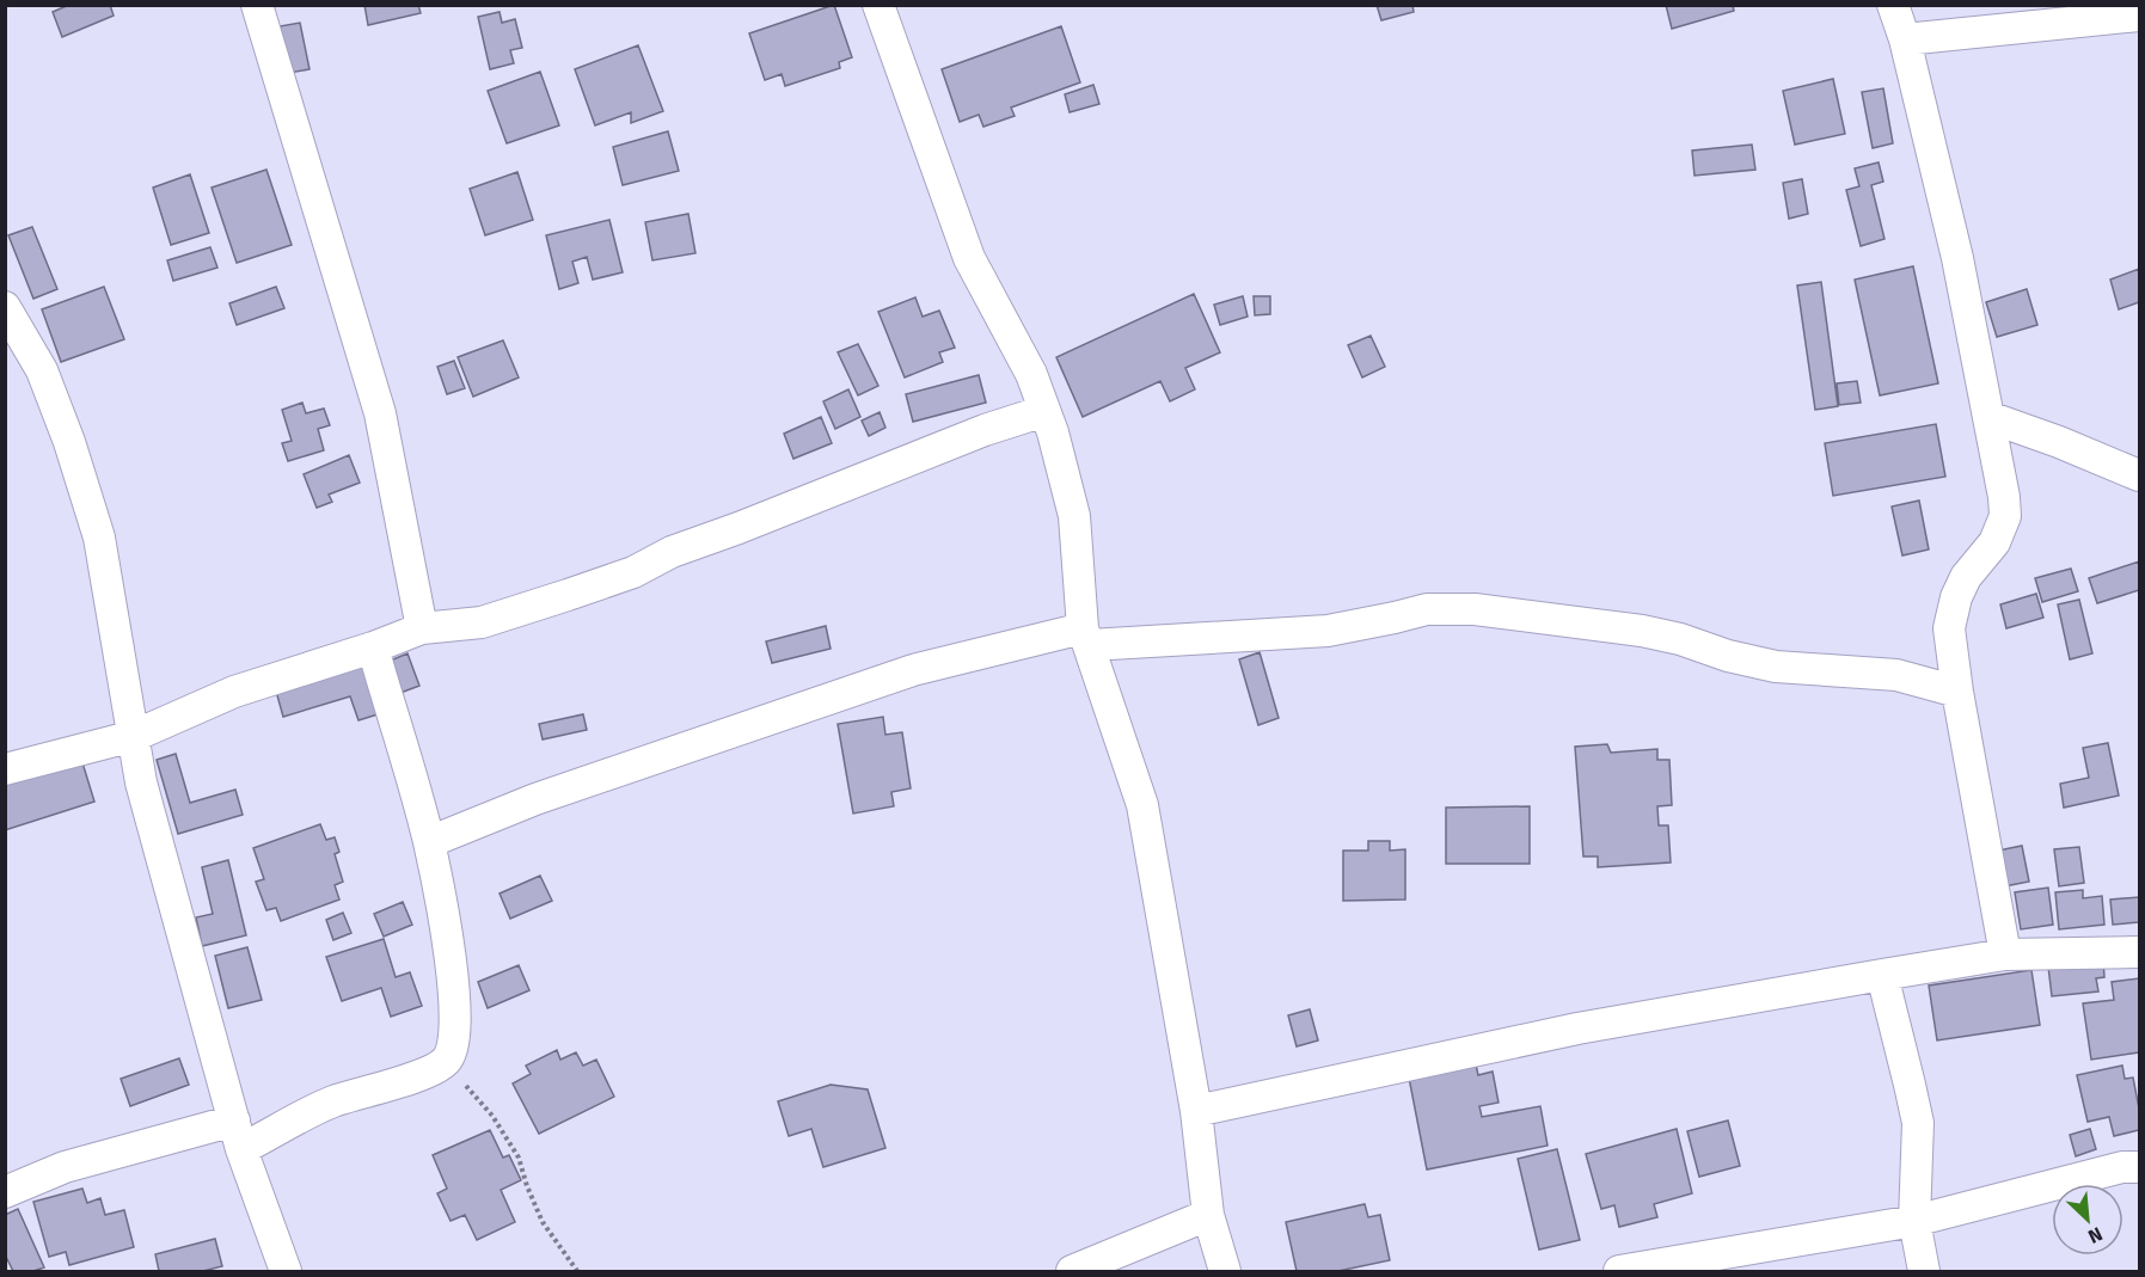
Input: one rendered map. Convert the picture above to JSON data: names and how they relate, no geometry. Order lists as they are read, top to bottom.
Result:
{
  "north": "bottom right"
}
